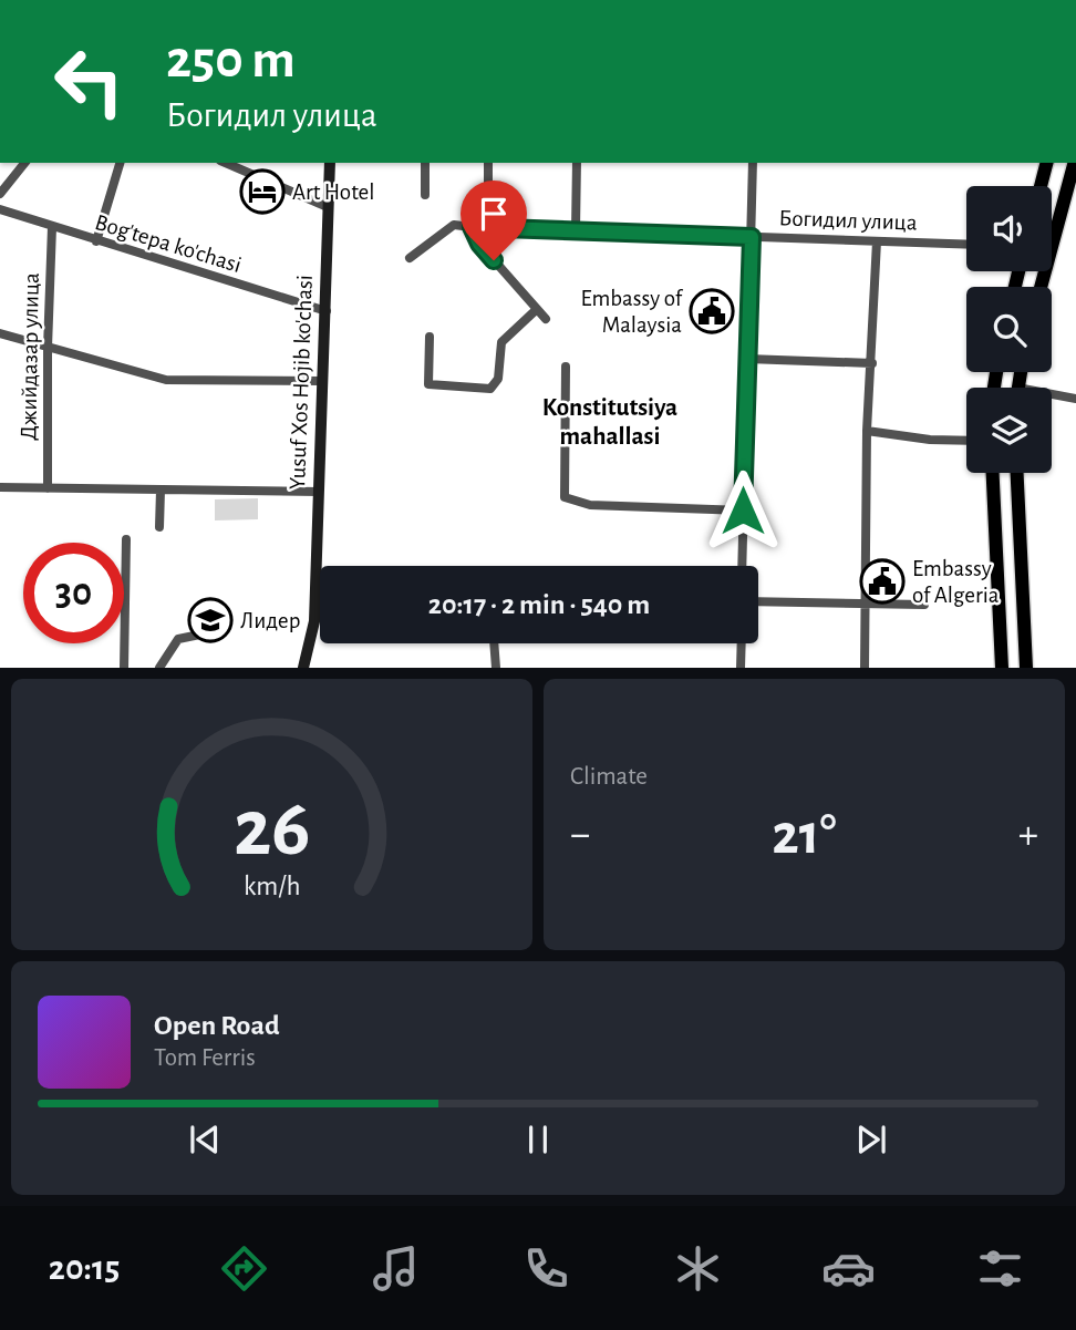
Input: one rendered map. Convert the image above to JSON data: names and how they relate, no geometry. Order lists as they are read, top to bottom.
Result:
{
  "streets": {
    "main road": ["Yusuf Xos Hojib ko'chasi"],
    "street": ["Богидил улица", "Bog'tepa ko'chasi", "Джийдазар улица"]
  },
  "crossings": [
    ["Bog'tepa ko'chasi", "Джийдазар улица"],
    ["Bog'tepa ko'chasi", "Yusuf Xos Hojib ko'chasi"]
  ],
  "districts": ["Konstitutsiya mahallasi"],
  "places": {
    "hotel": ["Art Hotel"],
    "public building": ["Embassy of Malaysia", "Embassy of Algeria"],
    "school or university": ["Лидер"]
  },
  "page": {
    "turn": ["250 m", "Богидил улица"],
    "limit": "30",
    "trip": "20:17 · 2 min · 540 m",
    "tile": "Climate",
    "heat": ["−", "21°", "+"],
    "song": ["Open Road", "Tom Ferris"],
    "tabs": "20:15",
    "gauge": ["26", "km/h"]
  }
}
